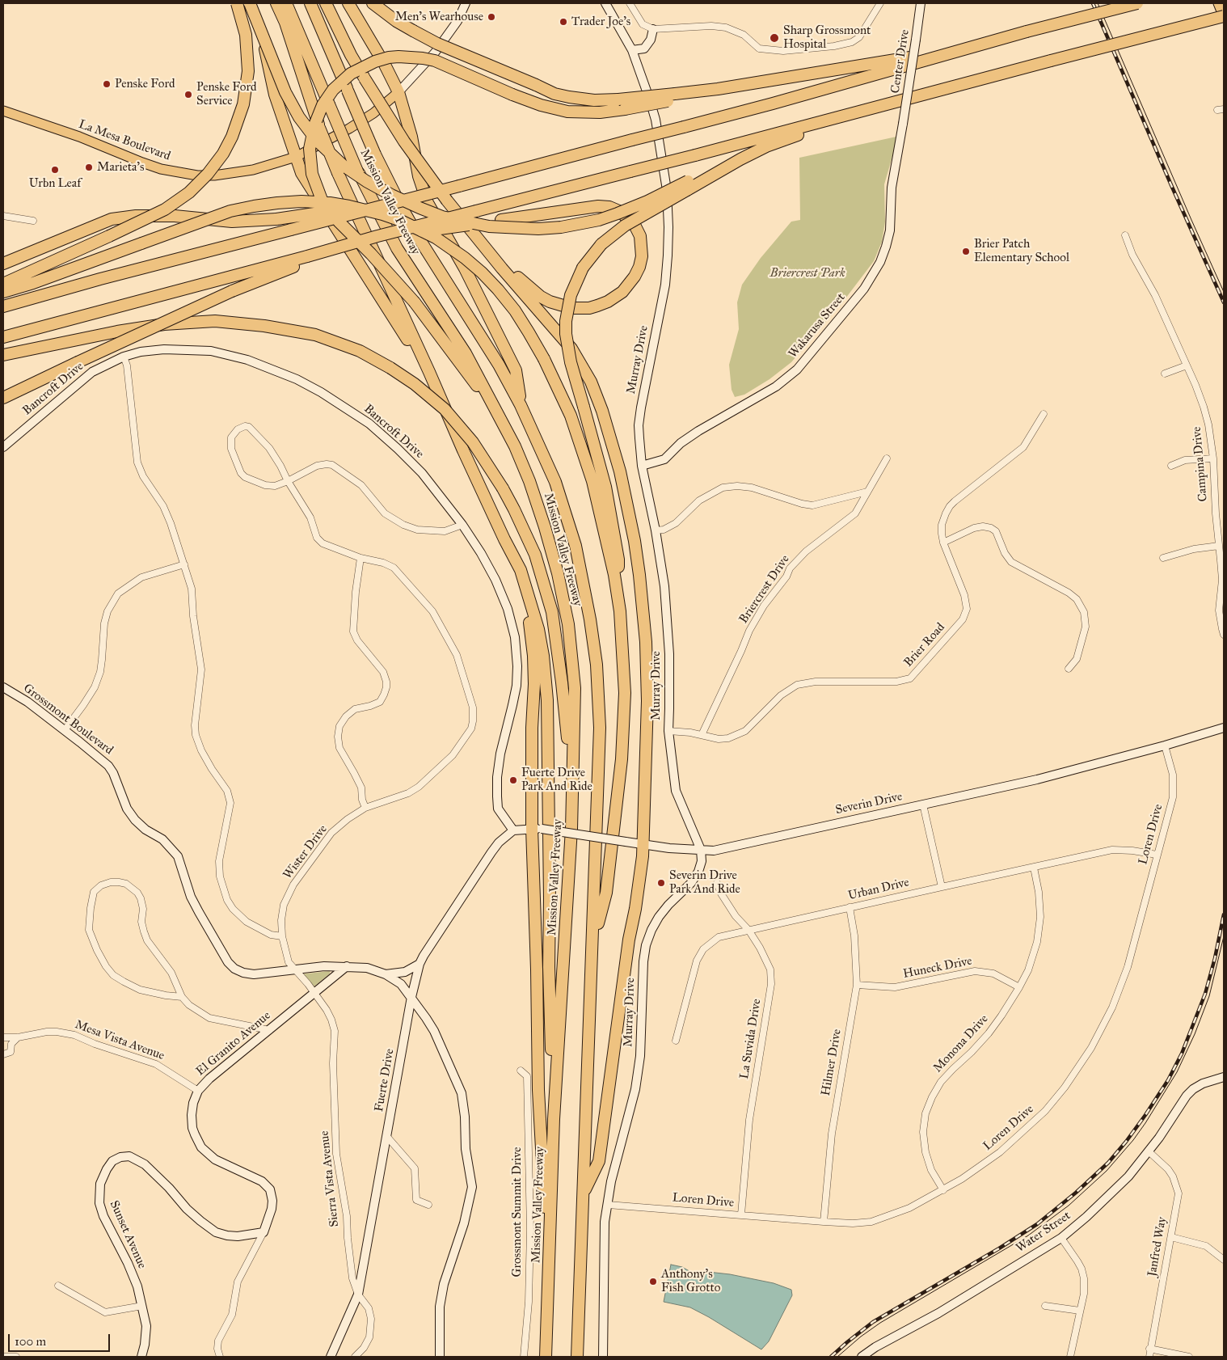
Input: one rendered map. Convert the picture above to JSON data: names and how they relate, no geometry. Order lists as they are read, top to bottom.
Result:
{
  "streets": {
    "highway": ["Mission Valley Freeway"],
    "main road": [
      "Center Drive",
      "La Mesa Boulevard",
      "Wakarusa Street",
      "Murray Drive",
      "Bancroft Drive",
      "Grossmont Boulevard",
      "Severin Drive",
      "El Granito Avenue",
      "Fuerte Drive",
      "Water Street",
      "Sunset Avenue"
    ],
    "street": [
      "Campina Drive",
      "Briercrest Drive",
      "Brier Road",
      "Loren Drive",
      "Wister Drive",
      "Urban Drive",
      "Huneck Drive",
      "La Suvida Drive",
      "Mesa Vista Avenue",
      "Monona Drive",
      "Hilmer Drive",
      "Sierra Vista Avenue",
      "Grossmont Summit Drive",
      "Janfred Way"
    ]
  },
  "crossings": [
    ["Center Drive", "Wakarusa Street"],
    ["Wakarusa Street", "Murray Drive"],
    ["Murray Drive", "Brier Road"],
    ["Murray Drive", "Severin Drive"],
    ["Murray Drive", "Loren Drive"],
    ["Bancroft Drive", "Severin Drive"],
    ["Bancroft Drive", "Fuerte Drive"],
    ["Briercrest Drive", "Brier Road"],
    ["Grossmont Boulevard", "Wister Drive"],
    ["Grossmont Boulevard", "El Granito Avenue"],
    ["Grossmont Boulevard", "Fuerte Drive"],
    ["Severin Drive", "Loren Drive"],
    ["Severin Drive", "Fuerte Drive"],
    ["Loren Drive", "Urban Drive"],
    ["Loren Drive", "La Suvida Drive"],
    ["Loren Drive", "Monona Drive"],
    ["Loren Drive", "Hilmer Drive"],
    ["Wister Drive", "El Granito Avenue"],
    ["Wister Drive", "Sierra Vista Avenue"],
    ["Urban Drive", "La Suvida Drive"],
    ["Urban Drive", "Monona Drive"],
    ["Urban Drive", "Hilmer Drive"],
    ["Huneck Drive", "Monona Drive"],
    ["Huneck Drive", "Hilmer Drive"],
    ["Mesa Vista Avenue", "El Granito Avenue"],
    ["El Granito Avenue", "Sierra Vista Avenue"],
    ["El Granito Avenue", "Sunset Avenue"],
    ["Fuerte Drive", "Sierra Vista Avenue"],
    ["Water Street", "Janfred Way"]
  ],
  "parks": ["Briercrest Park"],
  "places": [
    "Men's Wearhouse",
    "Trader Joe's",
    "Sharp Grossmont Hospital",
    "Penske Ford",
    "Penske Ford Service",
    "Marieta's",
    "Urbn Leaf",
    "Brier Patch Elementary School",
    "Fuerte Drive Park And Ride",
    "Severin Drive Park And Ride",
    "Anthony's Fish Grotto"
  ],
  "scale_bar": "100 m"
}
